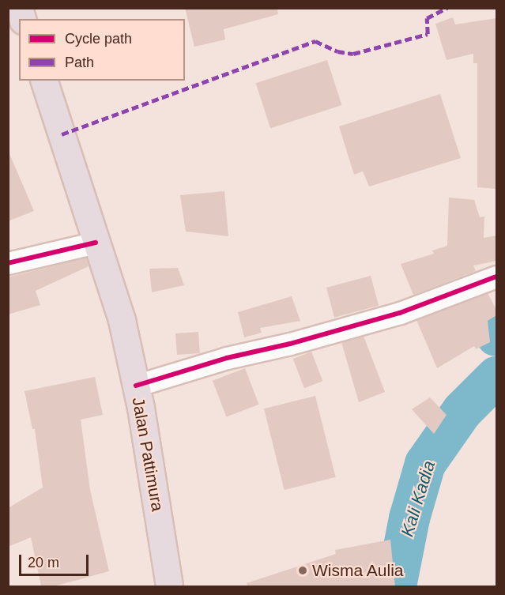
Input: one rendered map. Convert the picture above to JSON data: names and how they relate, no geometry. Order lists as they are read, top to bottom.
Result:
{
  "streets": {
    "highway": ["Jalan Pattimura"]
  },
  "water": ["Kali Kadia"],
  "places": ["Wisma Aulia"],
  "legend": ["Cycle path", "Path"],
  "scale_bar": "20 m"
}
